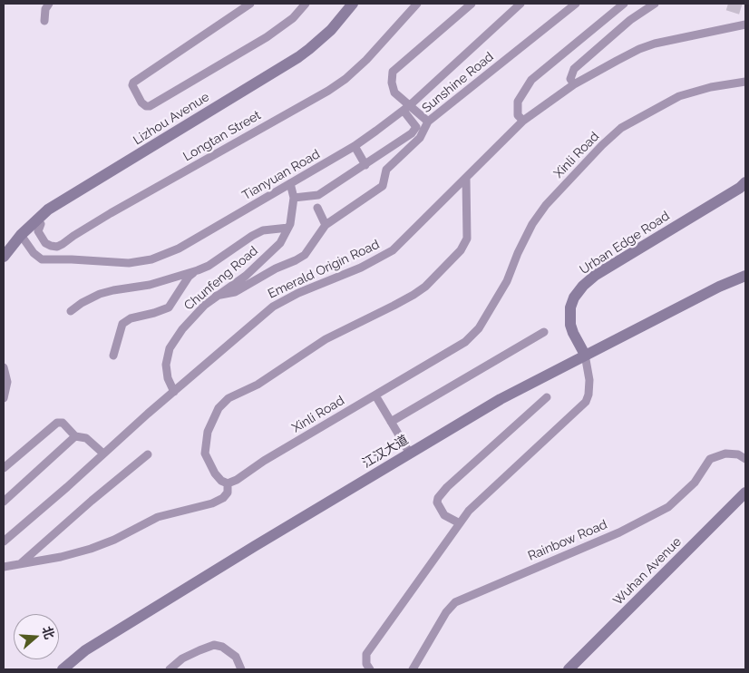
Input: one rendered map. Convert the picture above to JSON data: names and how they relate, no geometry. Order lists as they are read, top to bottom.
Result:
{
  "streets": {
    "main road": [
      "Lizhou Avenue",
      "Urban Edge Road",
      "江汉大道",
      "Wuhan Avenue"
    ],
    "street": [
      "Sunshine Road",
      "Longtan Street",
      "Xinli Road",
      "Tianyuan Road",
      "Emerald Origin Road",
      "Chunfeng Road",
      "Rainbow Road"
    ]
  },
  "crossings": [
    ["Sunshine Road", "Chunfeng Road"],
    ["Lizhou Avenue", "Longtan Street"],
    ["Lizhou Avenue", "Tianyuan Road"],
    ["Tianyuan Road", "Chunfeng Road"],
    ["Urban Edge Road", "江汉大道"],
    ["Emerald Origin Road", "Chunfeng Road"]
  ],
  "north": "right"
}
